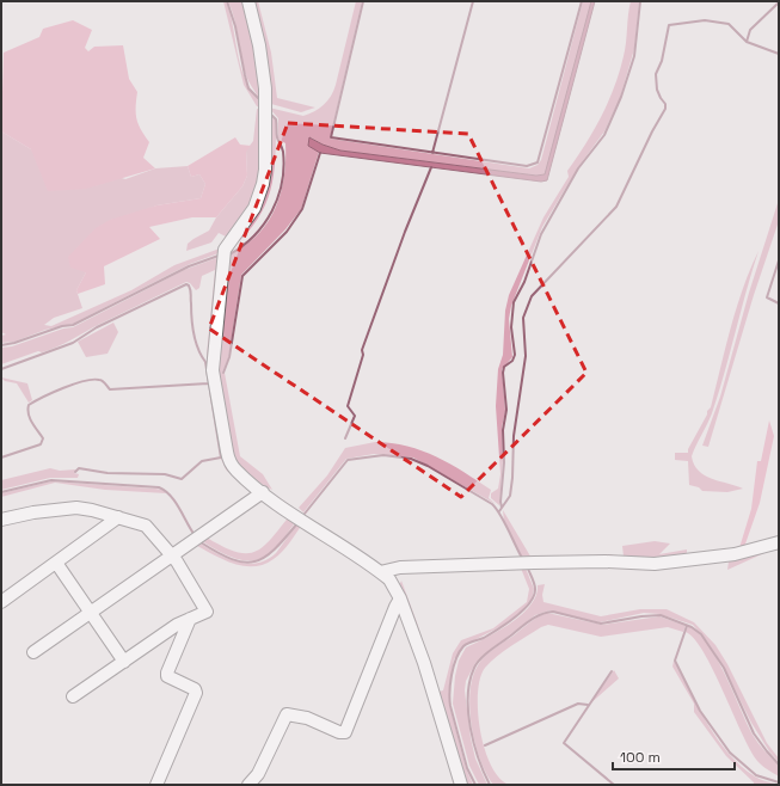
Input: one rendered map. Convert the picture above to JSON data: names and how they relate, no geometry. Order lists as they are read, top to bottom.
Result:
{
  "scale_bar": "100 m"
}
